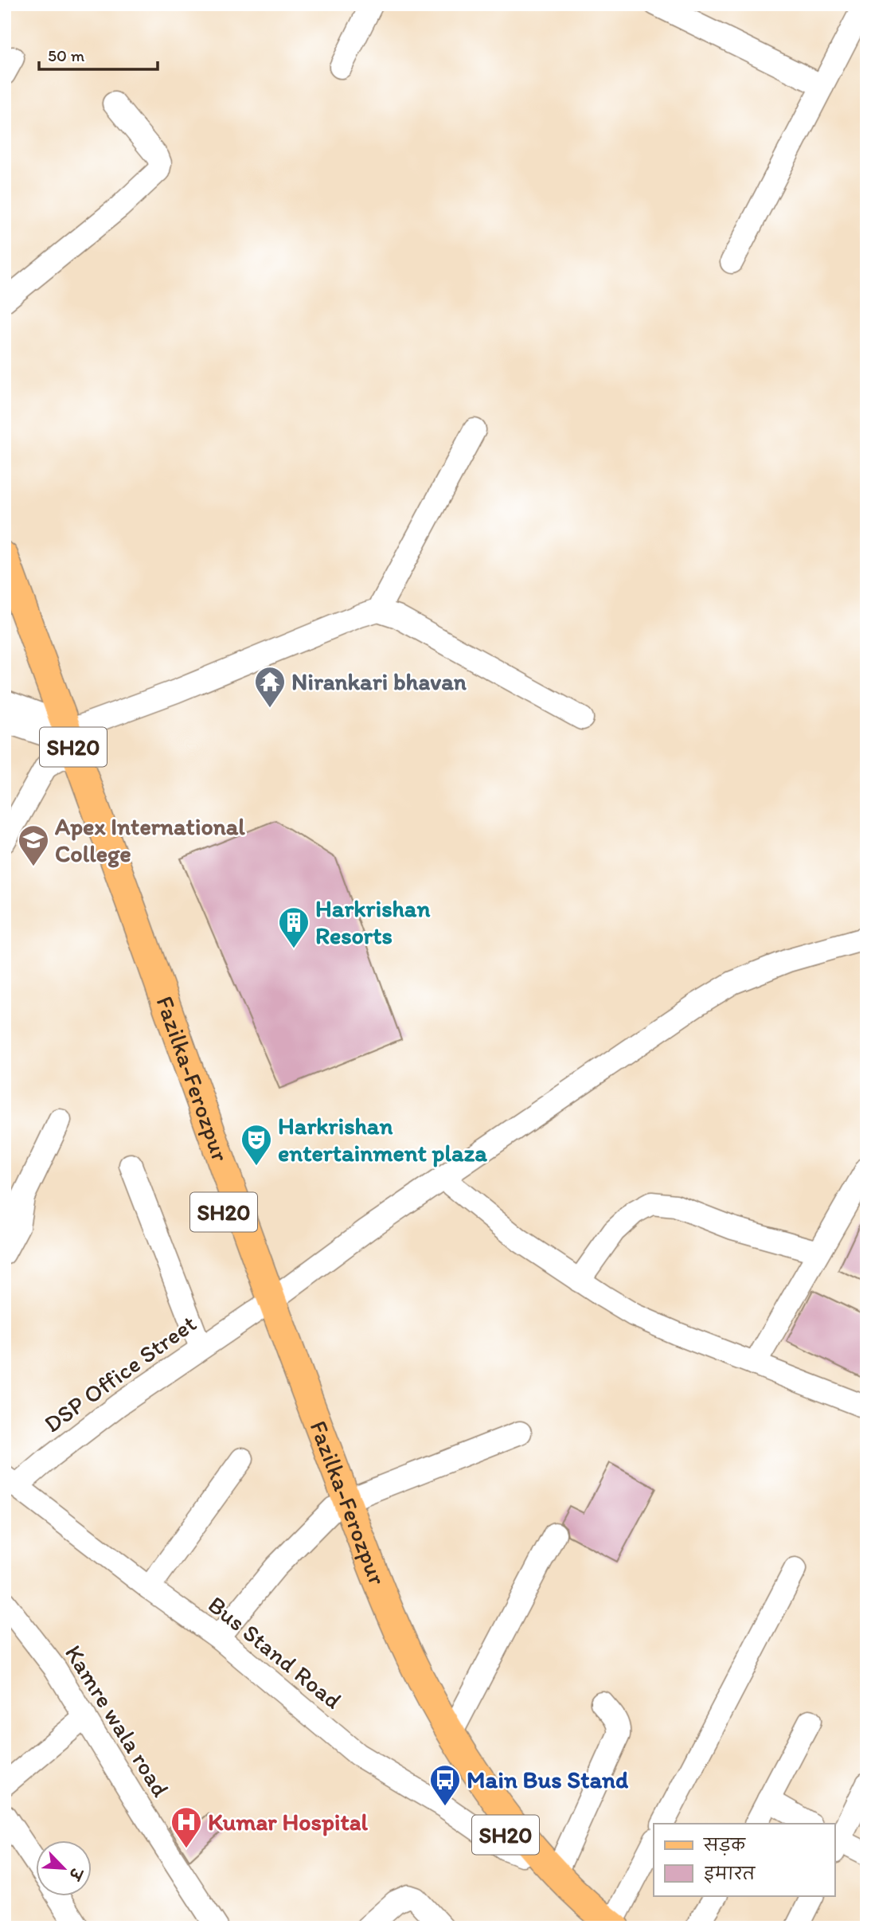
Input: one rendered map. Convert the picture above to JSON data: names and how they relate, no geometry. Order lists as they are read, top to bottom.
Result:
{
  "streets": {
    "main road": ["SH20", "Fazilka-Ferozpur"],
    "street": ["DSP Office Street", "Bus Stand Road", "Kamre wala road"]
  },
  "crossings": [
    ["SH20", "Fazilka-Ferozpur"],
    ["SH20", "Bus Stand Road"],
    ["Fazilka-Ferozpur", "DSP Office Street"],
    ["DSP Office Street", "Bus Stand Road"]
  ],
  "places": {
    "temple": ["Nirankari bhavan"],
    "school or university": ["Apex International College"],
    "building": ["Harkrishan Resorts"],
    "theatre": ["Harkrishan entertainment plaza"],
    "bus stop": ["Main Bus Stand"],
    "hospital": ["Kumar Hospital"]
  },
  "legend": ["सड़क", "इमारत"],
  "scale_bar": "50 m",
  "north": "bottom right"
}
